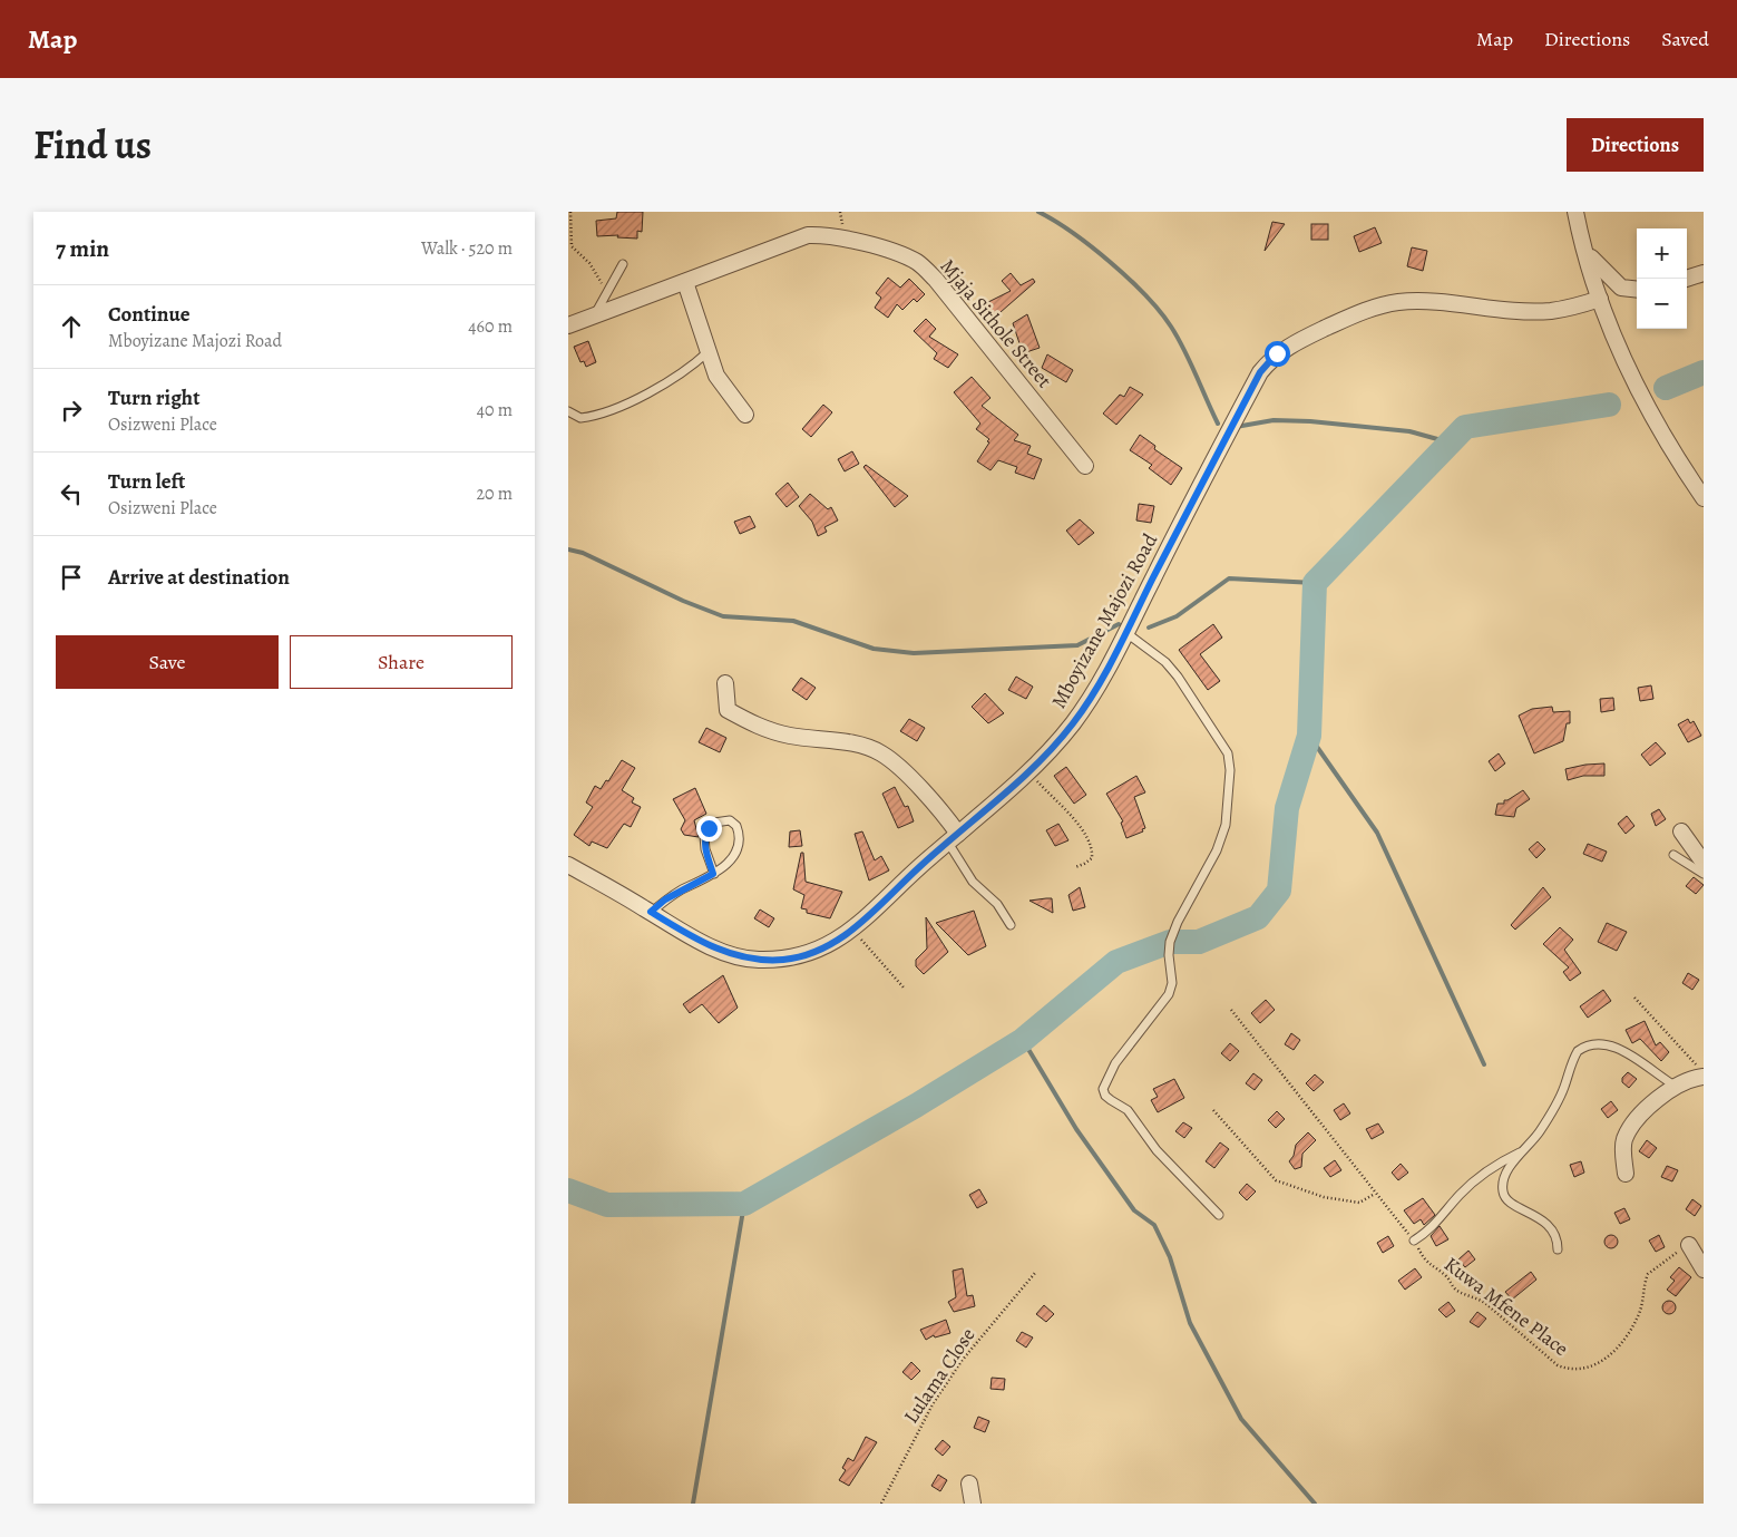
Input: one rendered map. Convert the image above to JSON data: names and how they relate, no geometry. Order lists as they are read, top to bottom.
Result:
{
  "streets": {
    "street": ["Mjaja Sithole Street", "Mboyizane Majozi Road"],
    "path": ["Kuwa Mfene Place", "Lulama Close"]
  },
  "page": {
    "header": "Map",
    "nav": ["Map", "Directions", "Saved"],
    "title": "Find us",
    "buttons": [
      "Directions",
      ["Save", "Share"]
    ],
    "heading": ["7 min", "Walk · 520 m"],
    "map_buttons": ["+", "−"],
    "list": [
      ["Continue", "Mboyizane Majozi Road", "460 m"],
      ["Turn right", "Osizweni Place", "40 m"],
      ["Turn left", "Osizweni Place", "20 m"],
      "Arrive at destination"
    ]
  }
}
